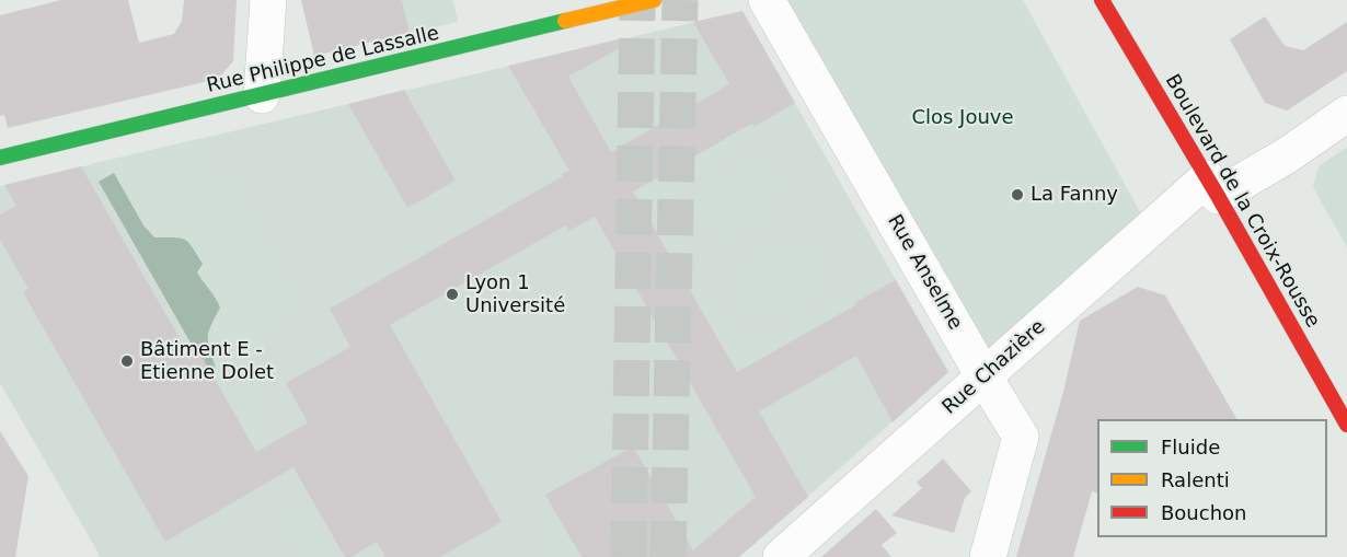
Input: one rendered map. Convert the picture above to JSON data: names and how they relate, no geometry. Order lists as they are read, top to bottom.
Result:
{
  "streets": {
    "street": [
      "Rue Philippe de Lassalle",
      "Boulevard de la Croix-Rousse",
      "Rue Anselme",
      "Rue Chazière"
    ]
  },
  "crossings": [
    ["Boulevard de la Croix-Rousse", "Rue Chazière"],
    ["Rue Anselme", "Rue Chazière"]
  ],
  "parks": ["Clos Jouve"],
  "places": ["La Fanny", "Lyon 1 Université", "Bâtiment E - Etienne Dolet"],
  "legend": ["Fluide", "Ralenti", "Bouchon"]
}
